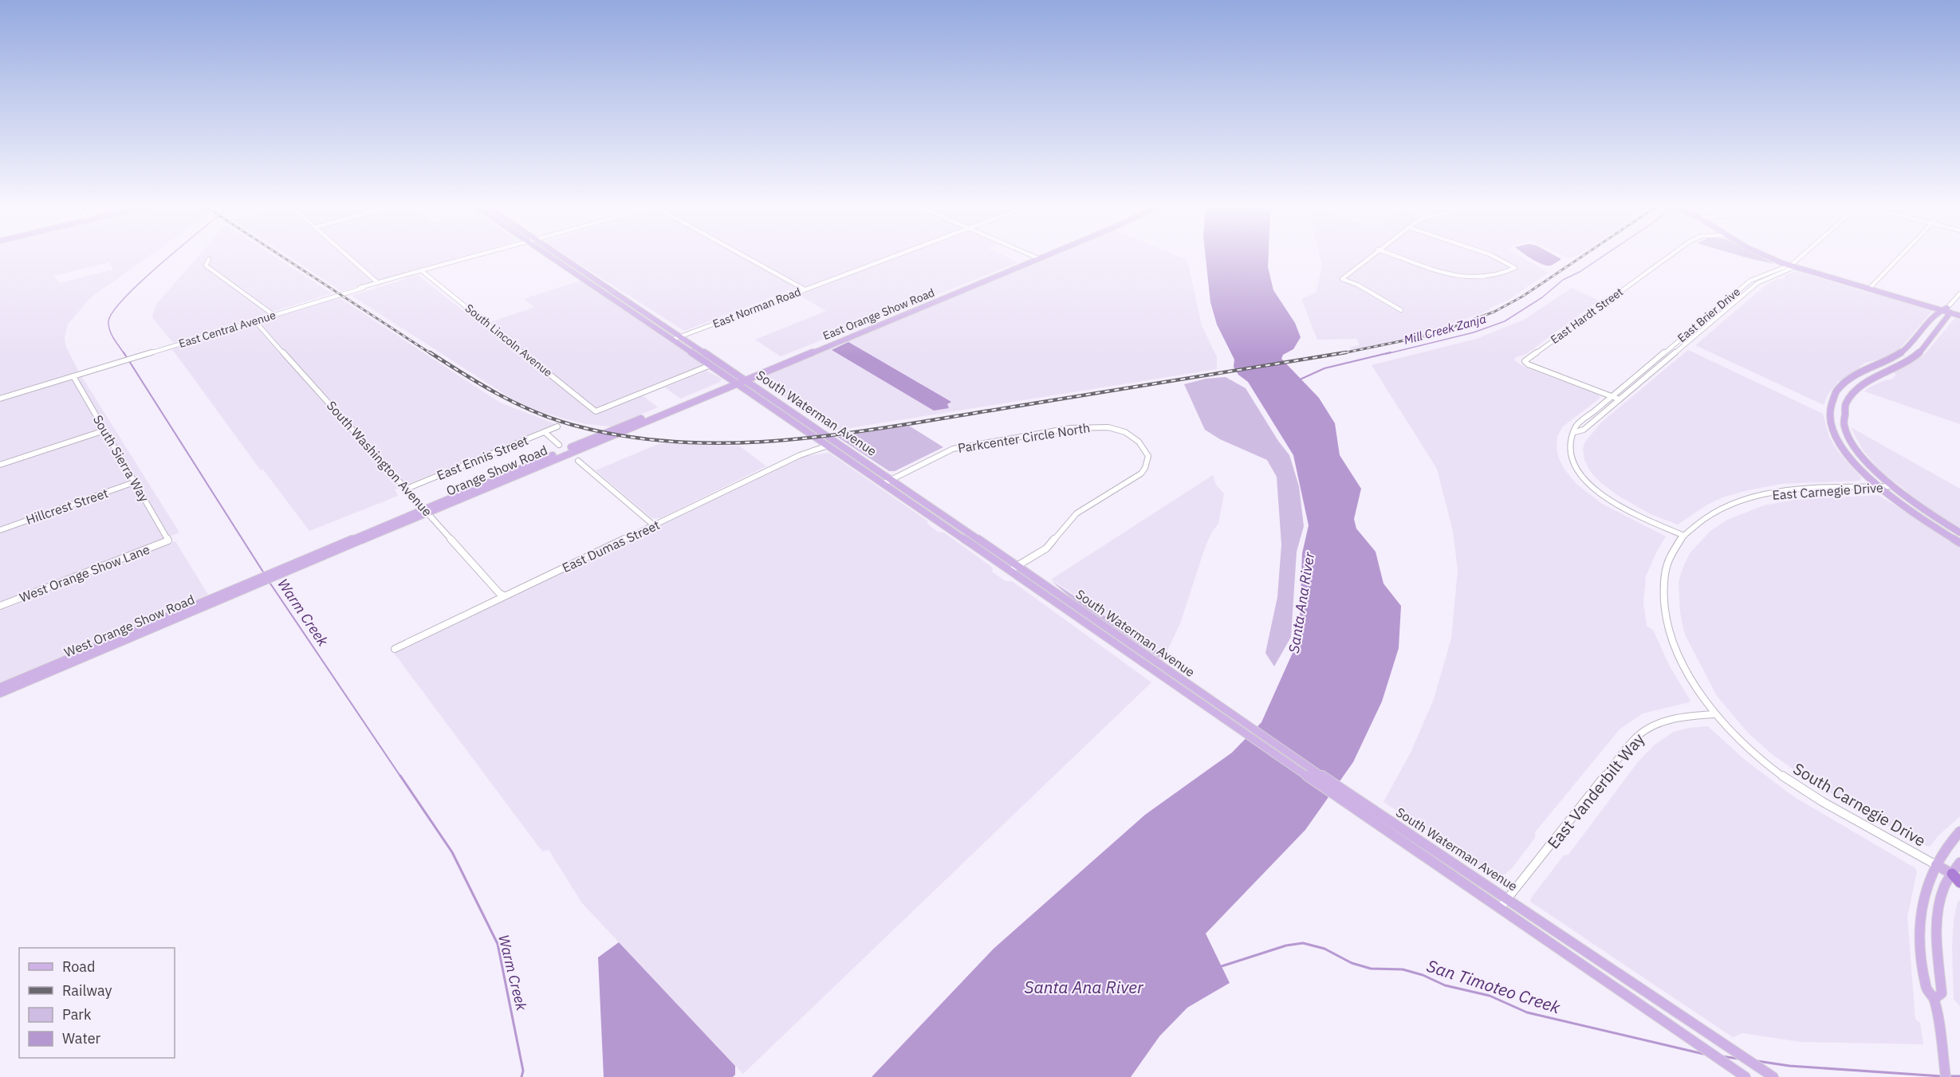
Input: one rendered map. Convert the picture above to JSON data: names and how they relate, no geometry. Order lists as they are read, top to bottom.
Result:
{
  "streets": {
    "main road": [
      "East Orange Show Road",
      "South Waterman Avenue",
      "Orange Show Road",
      "West Orange Show Road",
      "South Carnegie Drive"
    ],
    "street": [
      "East Norman Road",
      "East Brier Drive",
      "East Hardt Street",
      "East Central Avenue",
      "South Lincoln Avenue",
      "Parkcenter Circle North",
      "East Ennis Street",
      "South Sierra Way",
      "South Washington Avenue",
      "East Carnegie Drive",
      "Hillcrest Street",
      "East Dumas Street",
      "West Orange Show Lane",
      "East Vanderbilt Way"
    ]
  },
  "crossings": [
    ["East Norman Road", "South Waterman Avenue"],
    ["East Orange Show Road", "South Waterman Avenue"],
    ["East Orange Show Road", "Orange Show Road"],
    ["East Brier Drive", "East Hardt Street"],
    ["East Central Avenue", "South Lincoln Avenue"],
    ["East Central Avenue", "South Sierra Way"],
    ["East Central Avenue", "South Washington Avenue"],
    ["South Lincoln Avenue", "South Waterman Avenue"],
    ["South Waterman Avenue", "Parkcenter Circle North"],
    ["South Waterman Avenue", "Orange Show Road"],
    ["South Waterman Avenue", "East Dumas Street"],
    ["South Waterman Avenue", "East Vanderbilt Way"],
    ["East Ennis Street", "South Washington Avenue"],
    ["South Sierra Way", "Hillcrest Street"],
    ["South Sierra Way", "West Orange Show Lane"],
    ["South Washington Avenue", "Orange Show Road"],
    ["South Washington Avenue", "East Dumas Street"],
    ["Orange Show Road", "West Orange Show Road"],
    ["East Carnegie Drive", "East Vanderbilt Way"],
    ["East Carnegie Drive", "South Carnegie Drive"],
    ["East Vanderbilt Way", "South Carnegie Drive"]
  ],
  "water": [
    "Mill Creek Zanja",
    "Santa Ana River",
    "Warm Creek",
    "San Timoteo Creek"
  ],
  "legend": [
    "Road",
    "Railway",
    "Park",
    "Water"
  ]
}
